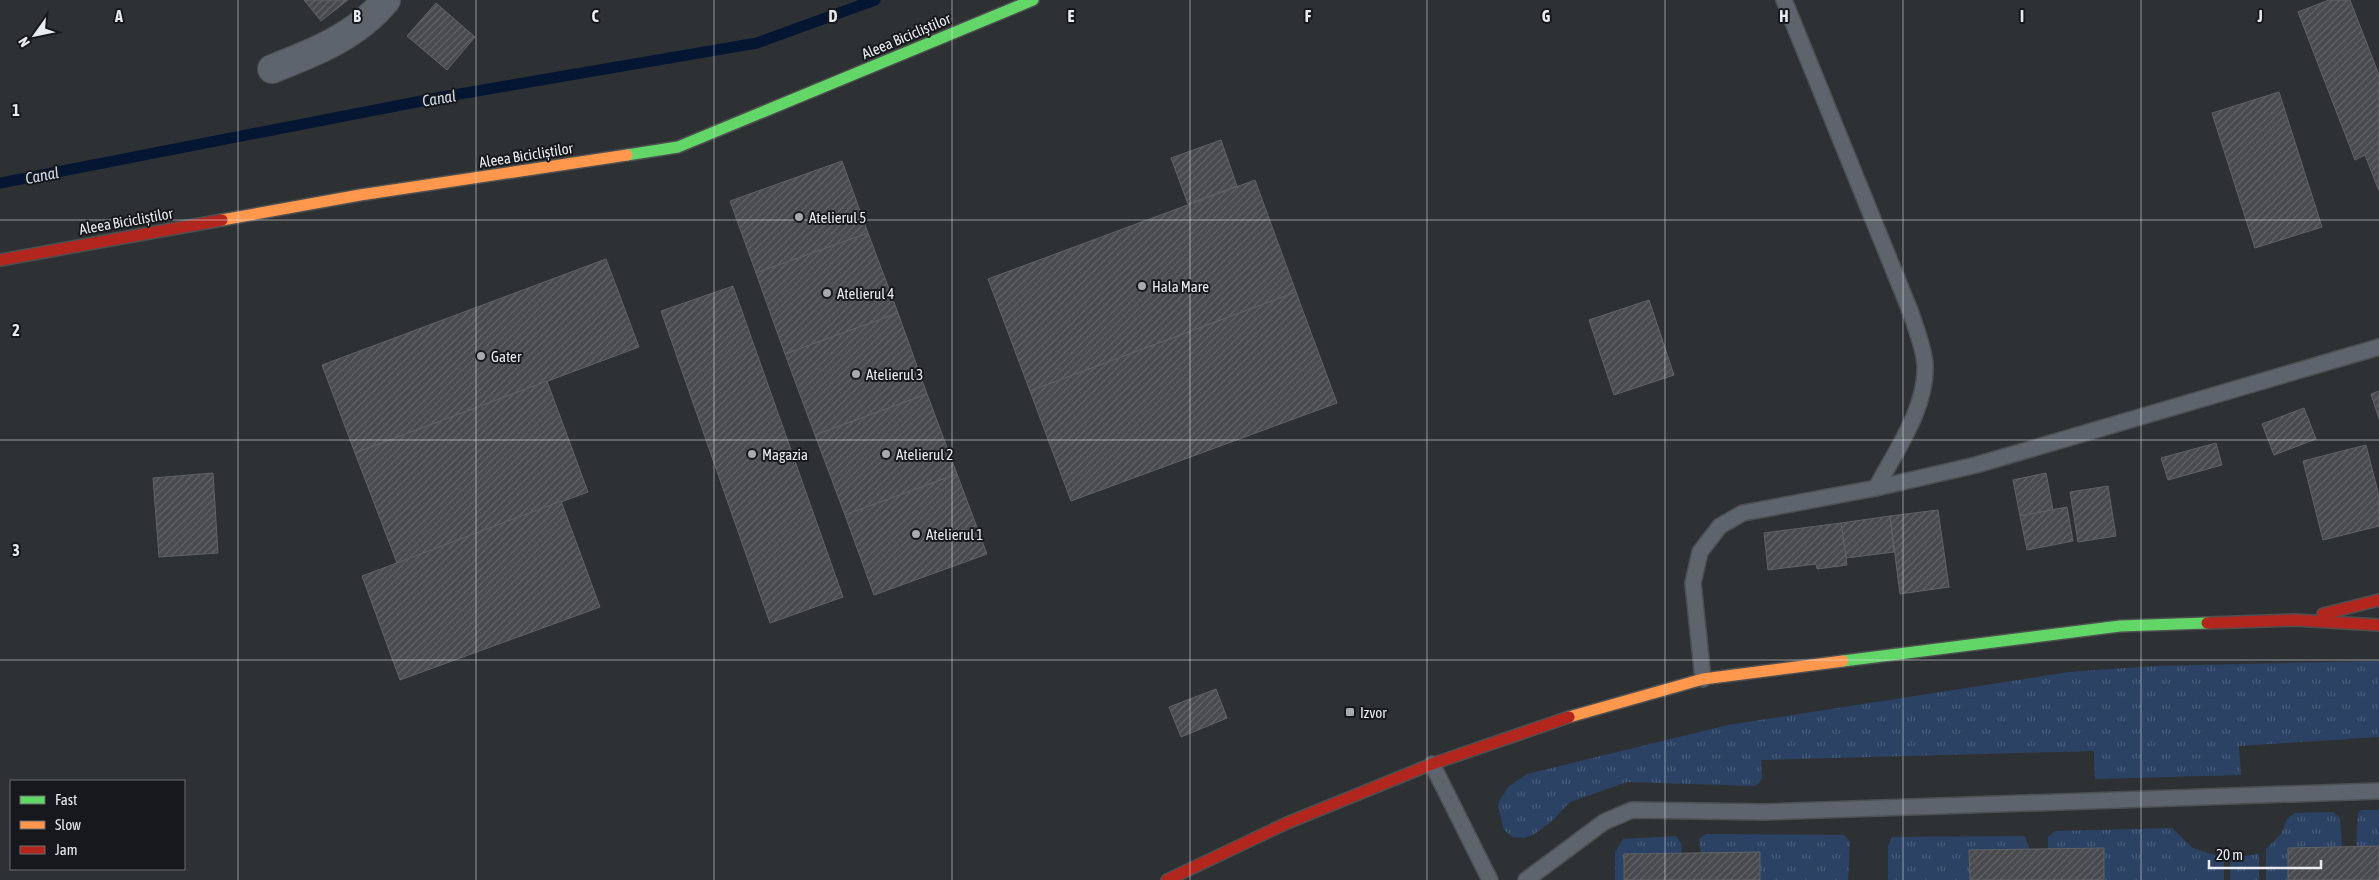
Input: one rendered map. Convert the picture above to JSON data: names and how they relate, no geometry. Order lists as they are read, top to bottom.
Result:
{
  "streets": {
    "main road": ["Aleea Bicicliștilor"]
  },
  "water": ["Canal"],
  "places": {
    "other": [
      "Atelierul 5",
      "Hala Mare",
      "Atelierul 4",
      "Gater",
      "Atelierul 3",
      "Magazia",
      "Atelierul 2",
      "Atelierul 1"
    ],
    "transit": ["Izvor"]
  },
  "legend": ["Fast", "Slow", "Jam"],
  "scale_bar": "20 m",
  "north": "bottom left",
  "grid": {
    "columns": [
      "A",
      "B",
      "C",
      "D",
      "E",
      "F",
      "G",
      "H",
      "I",
      "J"
    ],
    "rows": ["1", "2", "3"]
  }
}
